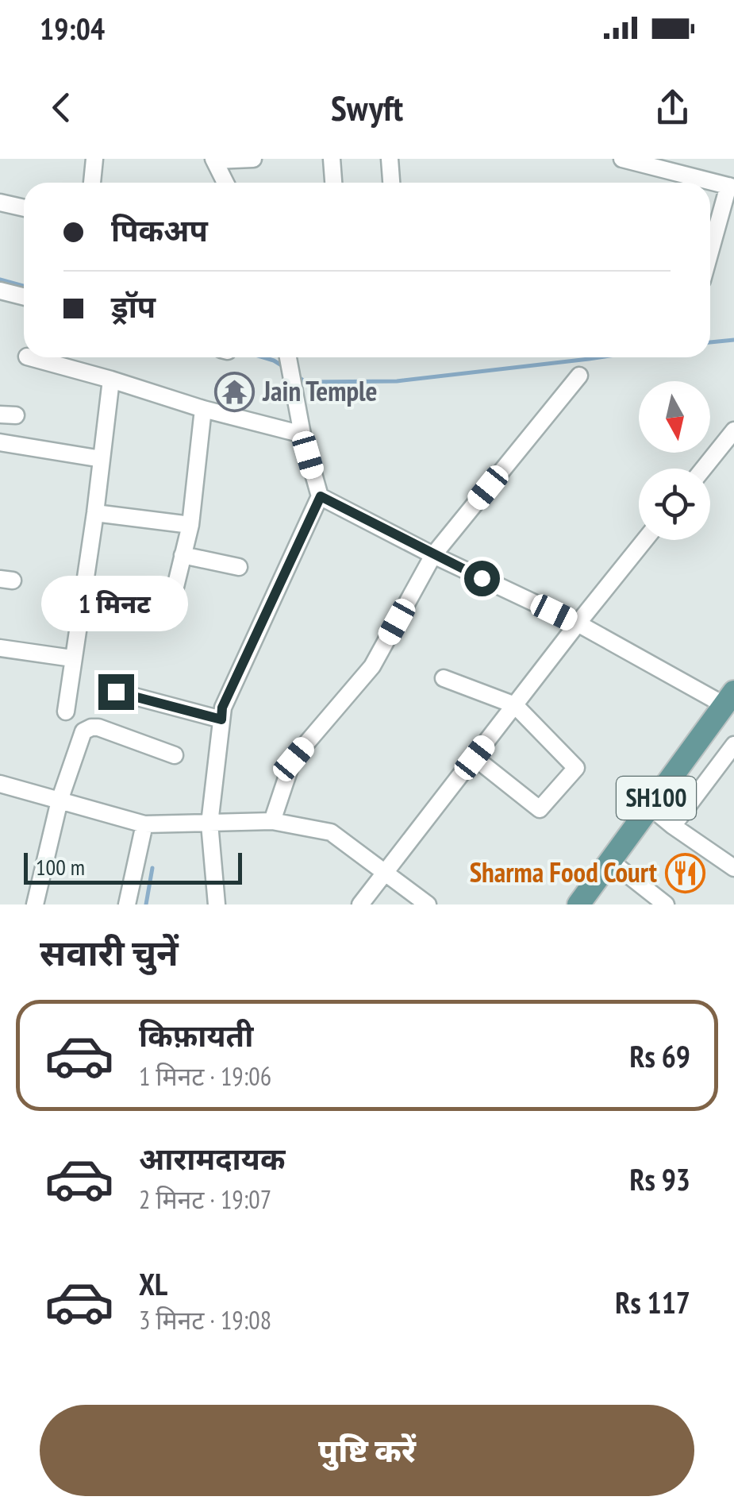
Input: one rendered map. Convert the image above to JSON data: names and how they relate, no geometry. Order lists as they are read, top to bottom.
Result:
{
  "streets": {
    "main road": ["SH100"]
  },
  "places": {
    "temple": ["Jain Temple"],
    "restaurant": ["Sharma Food Court"]
  },
  "scale_bar": "100 m",
  "north": "bottom",
  "page": {
    "status": "19:04",
    "header": "Swyft",
    "banner": ["पिकअप", "ड्रॉप"],
    "bubble": "1 मिनट",
    "scale": "100 m",
    "heading": "सवारी चुनें",
    "list": [
      {
        "name": "किफ़ायती",
        "note": "1 मिनट · 19:06",
        "value": "Rs 69"
      },
      {
        "name": "आरामदायक",
        "note": "2 मिनट · 19:07",
        "value": "Rs 93"
      },
      {
        "name": "XL",
        "note": "3 मिनट · 19:08",
        "value": "Rs 117"
      }
    ],
    "buttons": "पुष्टि करें"
  }
}
